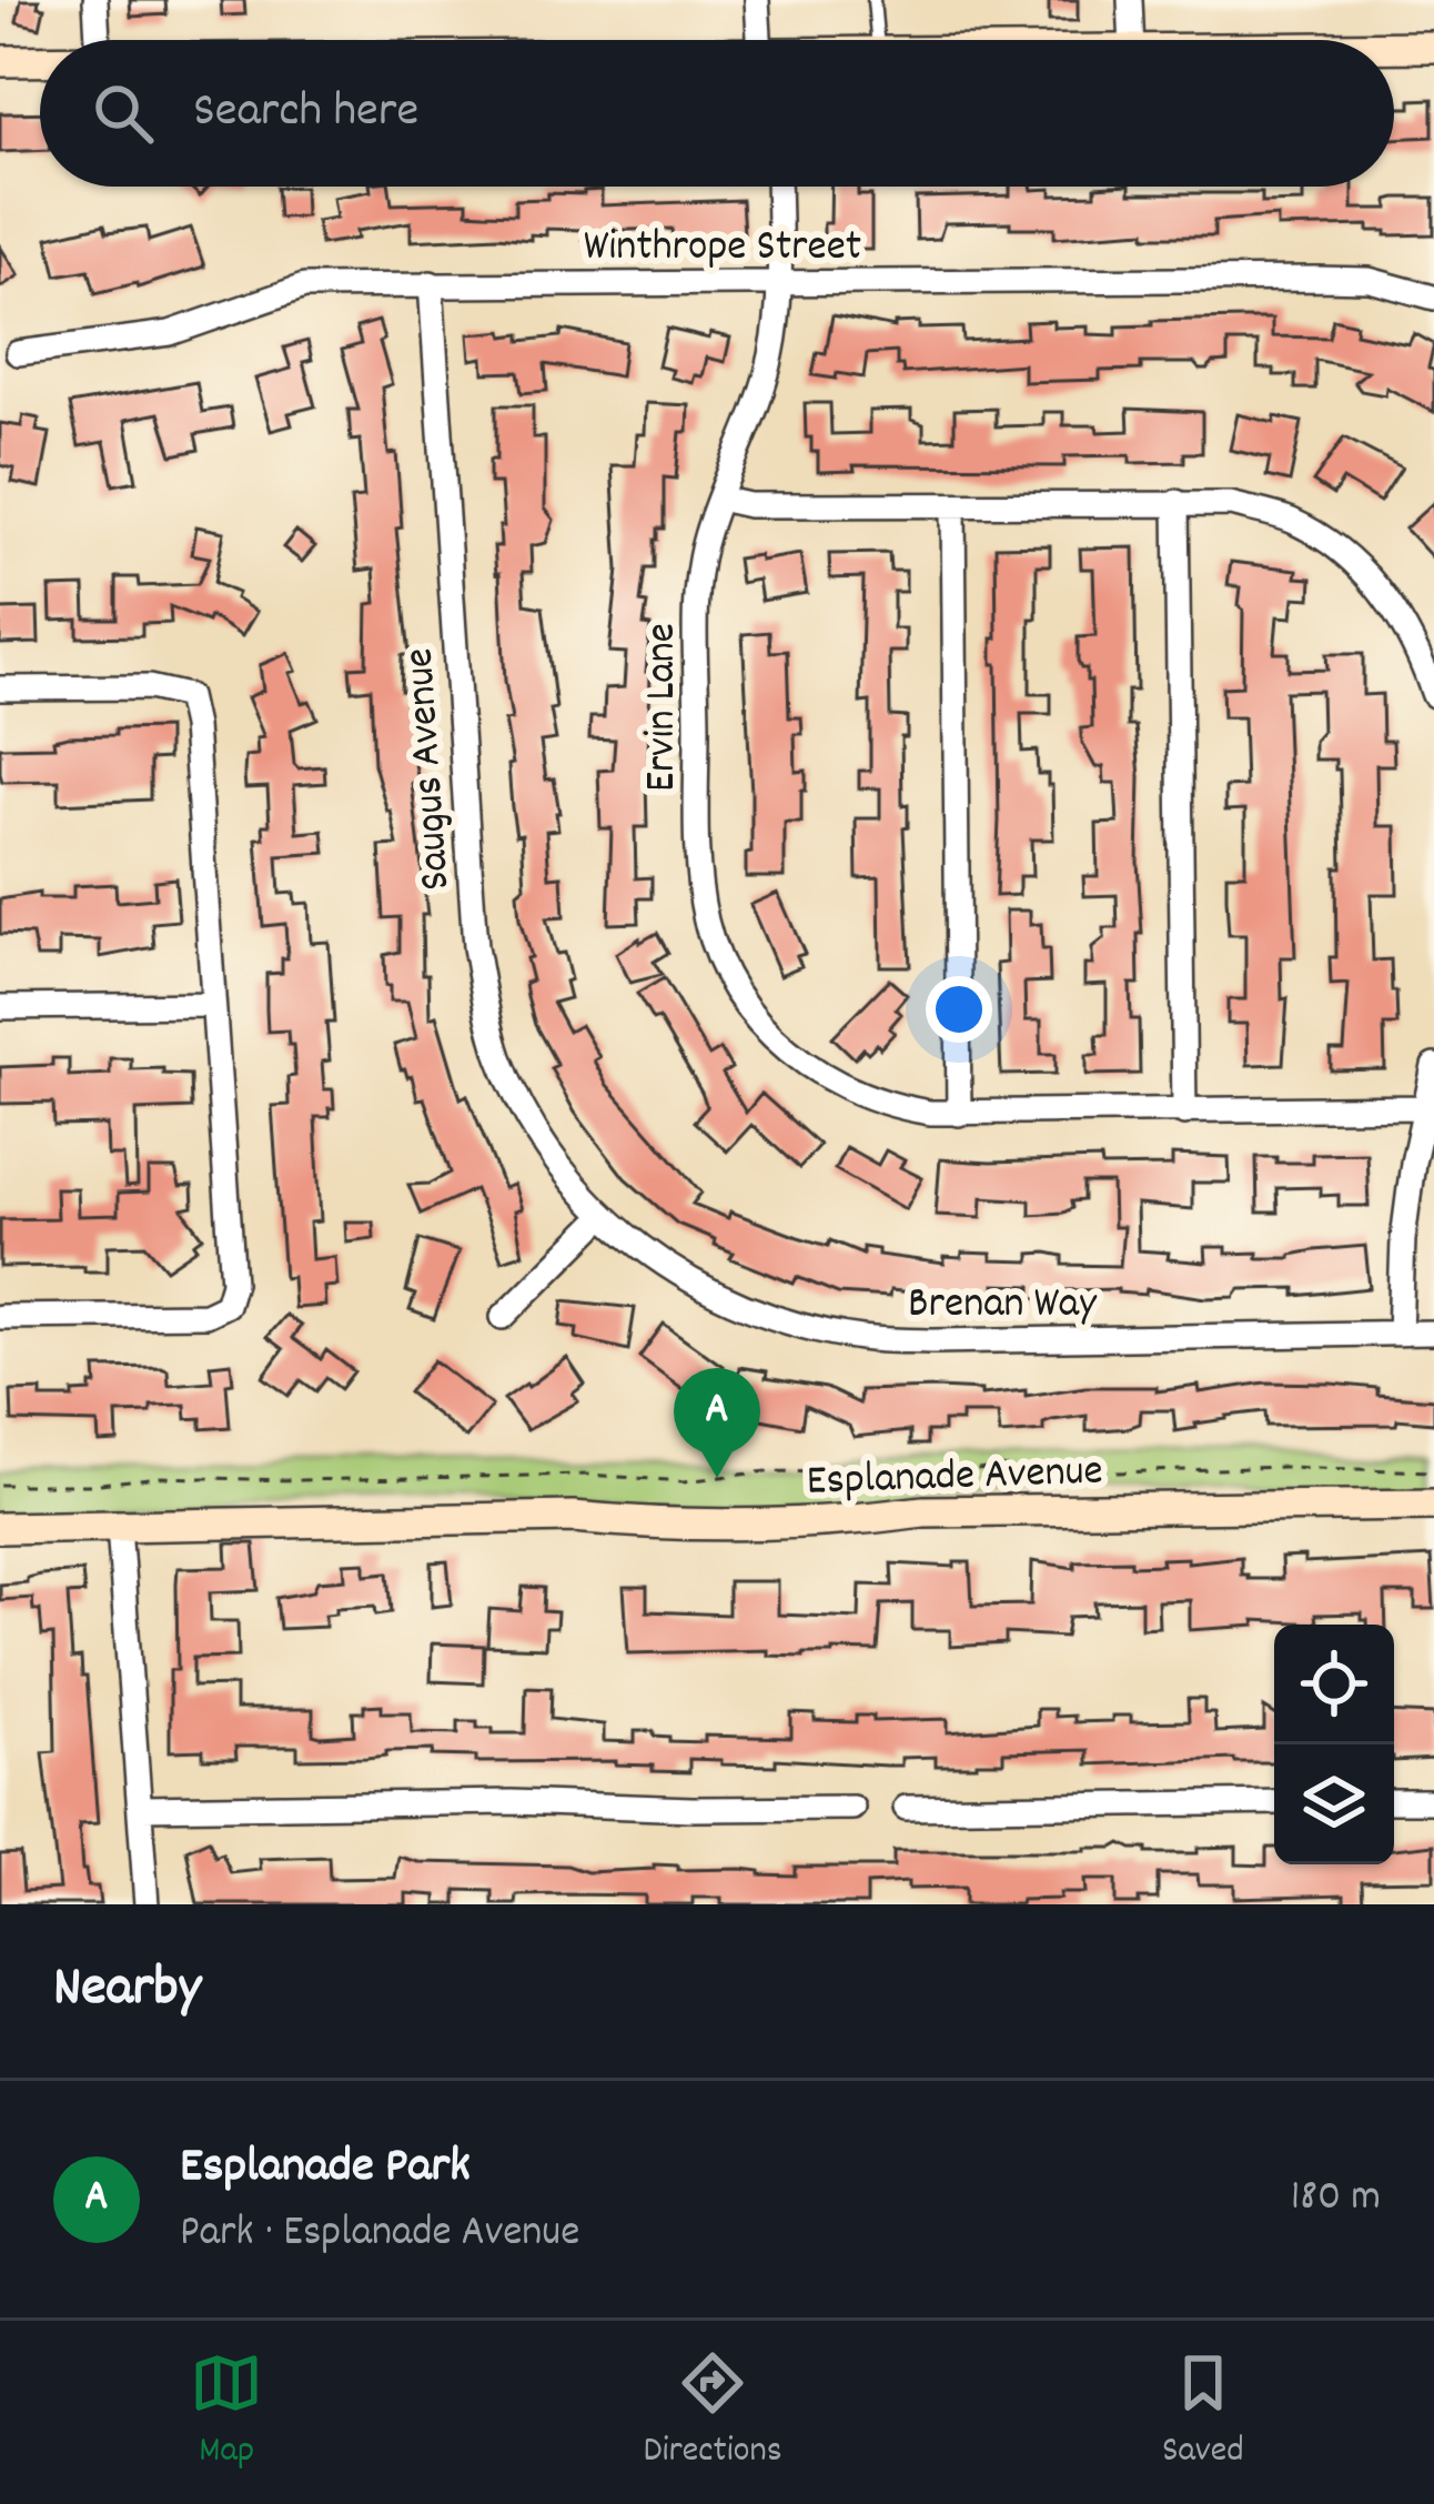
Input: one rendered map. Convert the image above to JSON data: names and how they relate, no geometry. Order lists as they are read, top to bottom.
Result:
{
  "streets": {
    "street": [
      "Winthrope Street",
      "Ervin Lane",
      "Saugus Avenue",
      "Brenan Way",
      "Esplanade Avenue"
    ]
  },
  "crossings": [
    ["Winthrope Street", "Ervin Lane"],
    ["Winthrope Street", "Saugus Avenue"],
    ["Saugus Avenue", "Brenan Way"]
  ],
  "page": {
    "search": "Search here",
    "pins": "A",
    "heading": "Nearby",
    "list": [
      {
        "mark": "A",
        "name": "Esplanade Park",
        "note": "Park · Esplanade Avenue",
        "value": "180 m"
      }
    ],
    "nav": ["Map", "Directions", "Saved"]
  }
}
